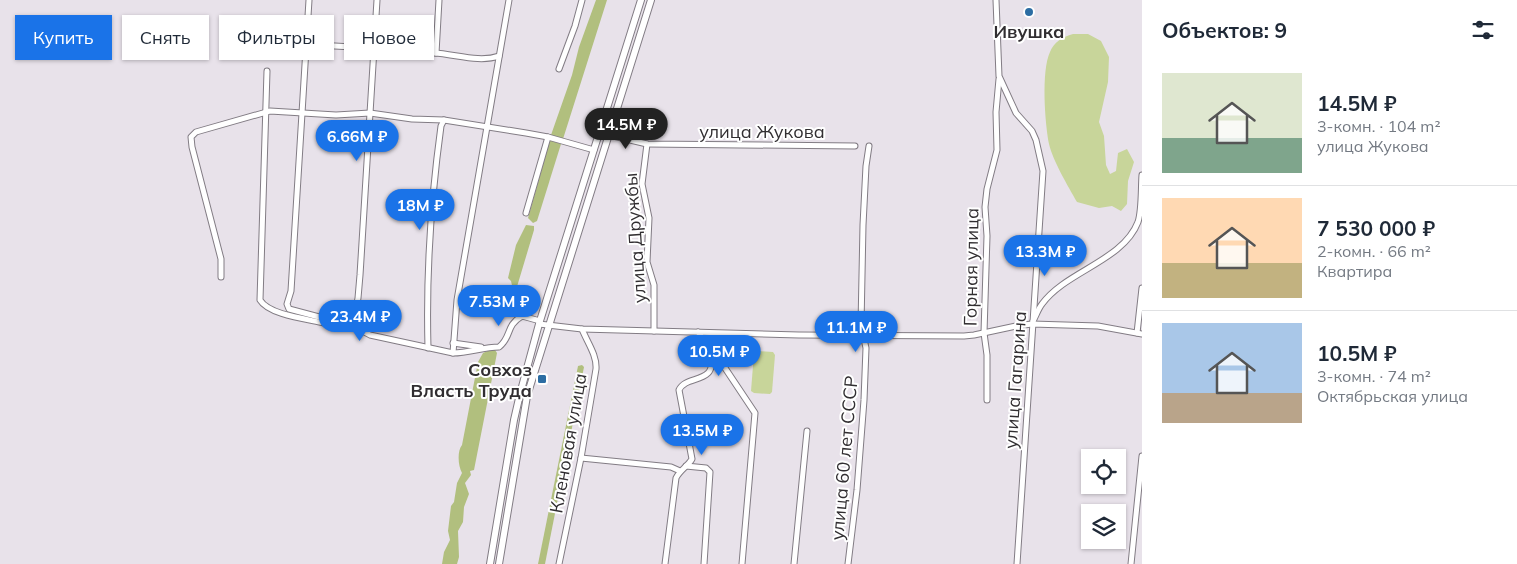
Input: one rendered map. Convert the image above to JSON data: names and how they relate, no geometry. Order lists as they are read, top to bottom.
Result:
{
  "streets": {
    "street": [
      "улица Жукова",
      "улица Дружбы",
      "Горная улица",
      "улица Гагарина",
      "Кленовая улица",
      "улица 60 лет СССР"
    ]
  },
  "crossings": [
    ["улица Жукова", "улица Дружбы"],
    ["Горная улица", "улица Гагарина"]
  ],
  "places": {
    "other": ["Ивушка"],
    "transit": ["Совхоз Власть Труда"]
  },
  "page": {
    "heading": "Объектов: 9",
    "chip": [
      "Купить",
      "Снять",
      "Фильтры",
      "Новое"
    ],
    "list": [
      {
        "name": "14.5M ₽",
        "note": "3-комн. · 104 m² · улица Жукова"
      },
      {
        "name": "7 530 000 ₽",
        "note": "2-комн. · 66 m² · Квартира"
      },
      {
        "name": "10.5M ₽",
        "note": "3-комн. · 74 m² · Октябрьская улица"
      }
    ],
    "price": [
      "14.5M ₽",
      "6.66M ₽",
      "18M ₽",
      "13.3M ₽",
      "7.53M ₽",
      "23.4M ₽",
      "11.1M ₽",
      "10.5M ₽",
      "13.5M ₽"
    ]
  }
}
